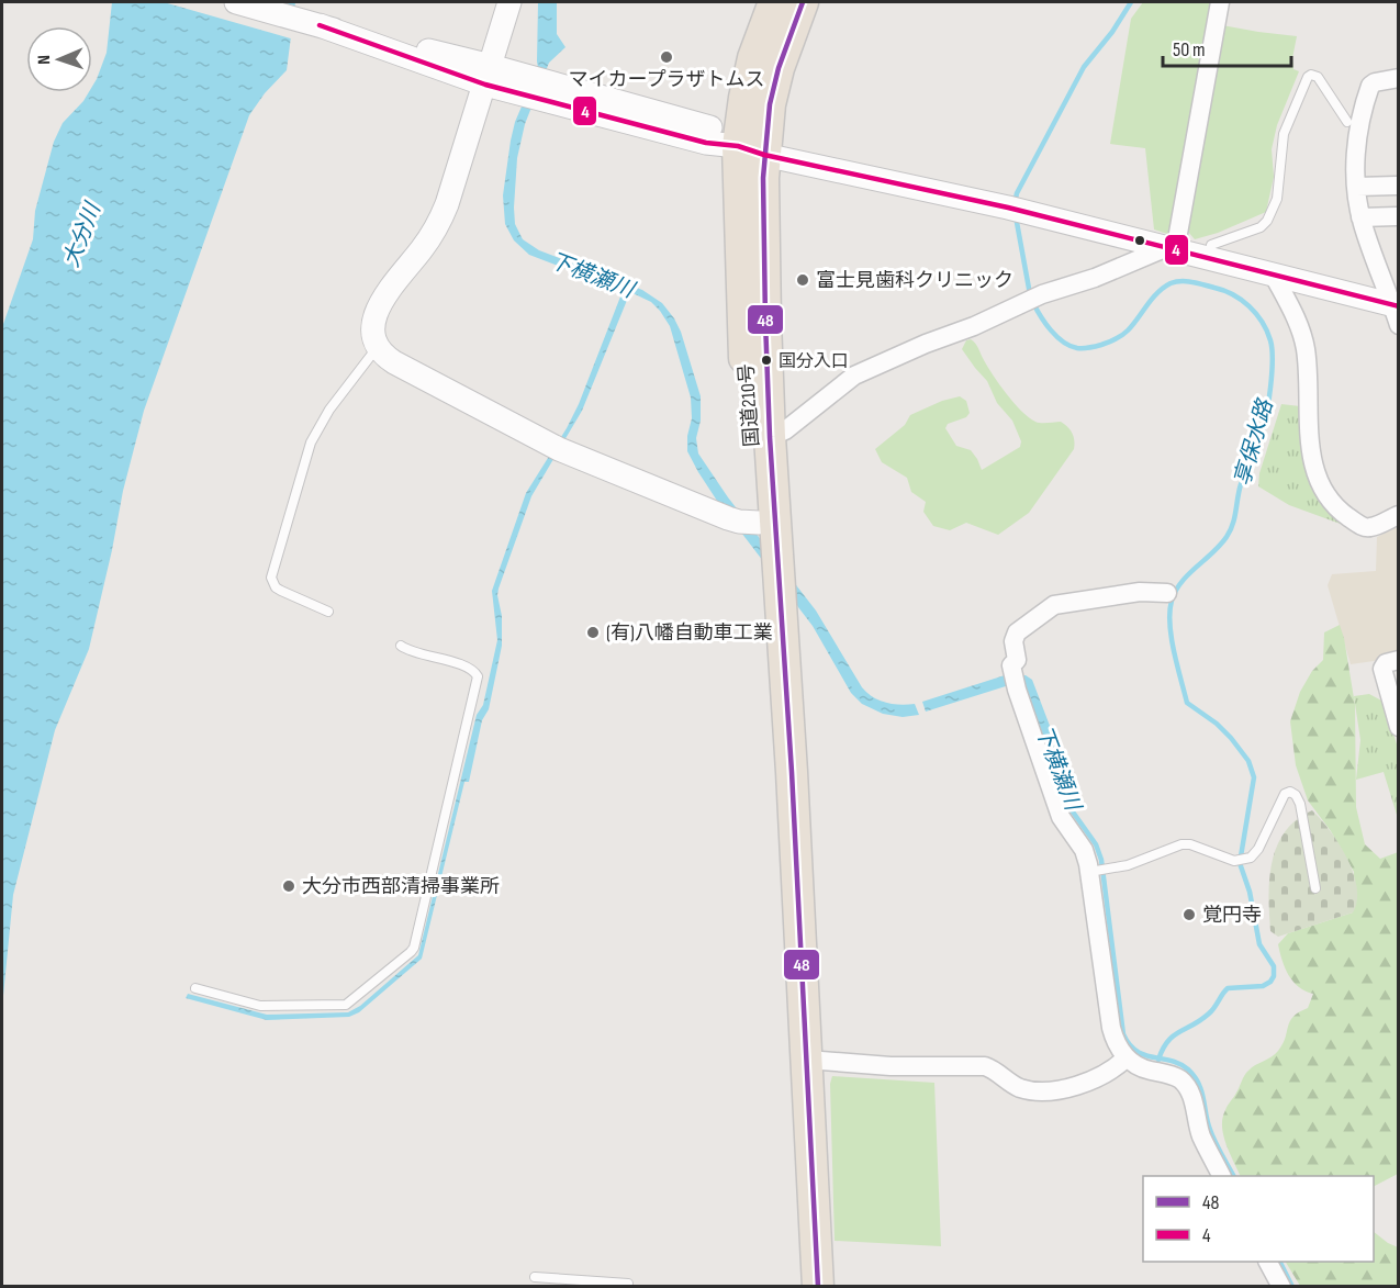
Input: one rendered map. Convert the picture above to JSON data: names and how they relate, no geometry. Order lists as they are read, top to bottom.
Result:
{
  "streets": {
    "highway": ["国道210号"]
  },
  "water": ["大分川", "下横瀬川", "享保水路"],
  "places": [
    "マイカープラザトムス",
    "富士見歯科クリニック",
    "国分入口",
    "(有)八幡自動車工業",
    "大分市西部清掃事業所",
    "覚円寺"
  ],
  "lines": ["transit line 48", "transit line 4"],
  "legend": ["48", "4"],
  "scale_bar": "50 m",
  "north": "left"
}
